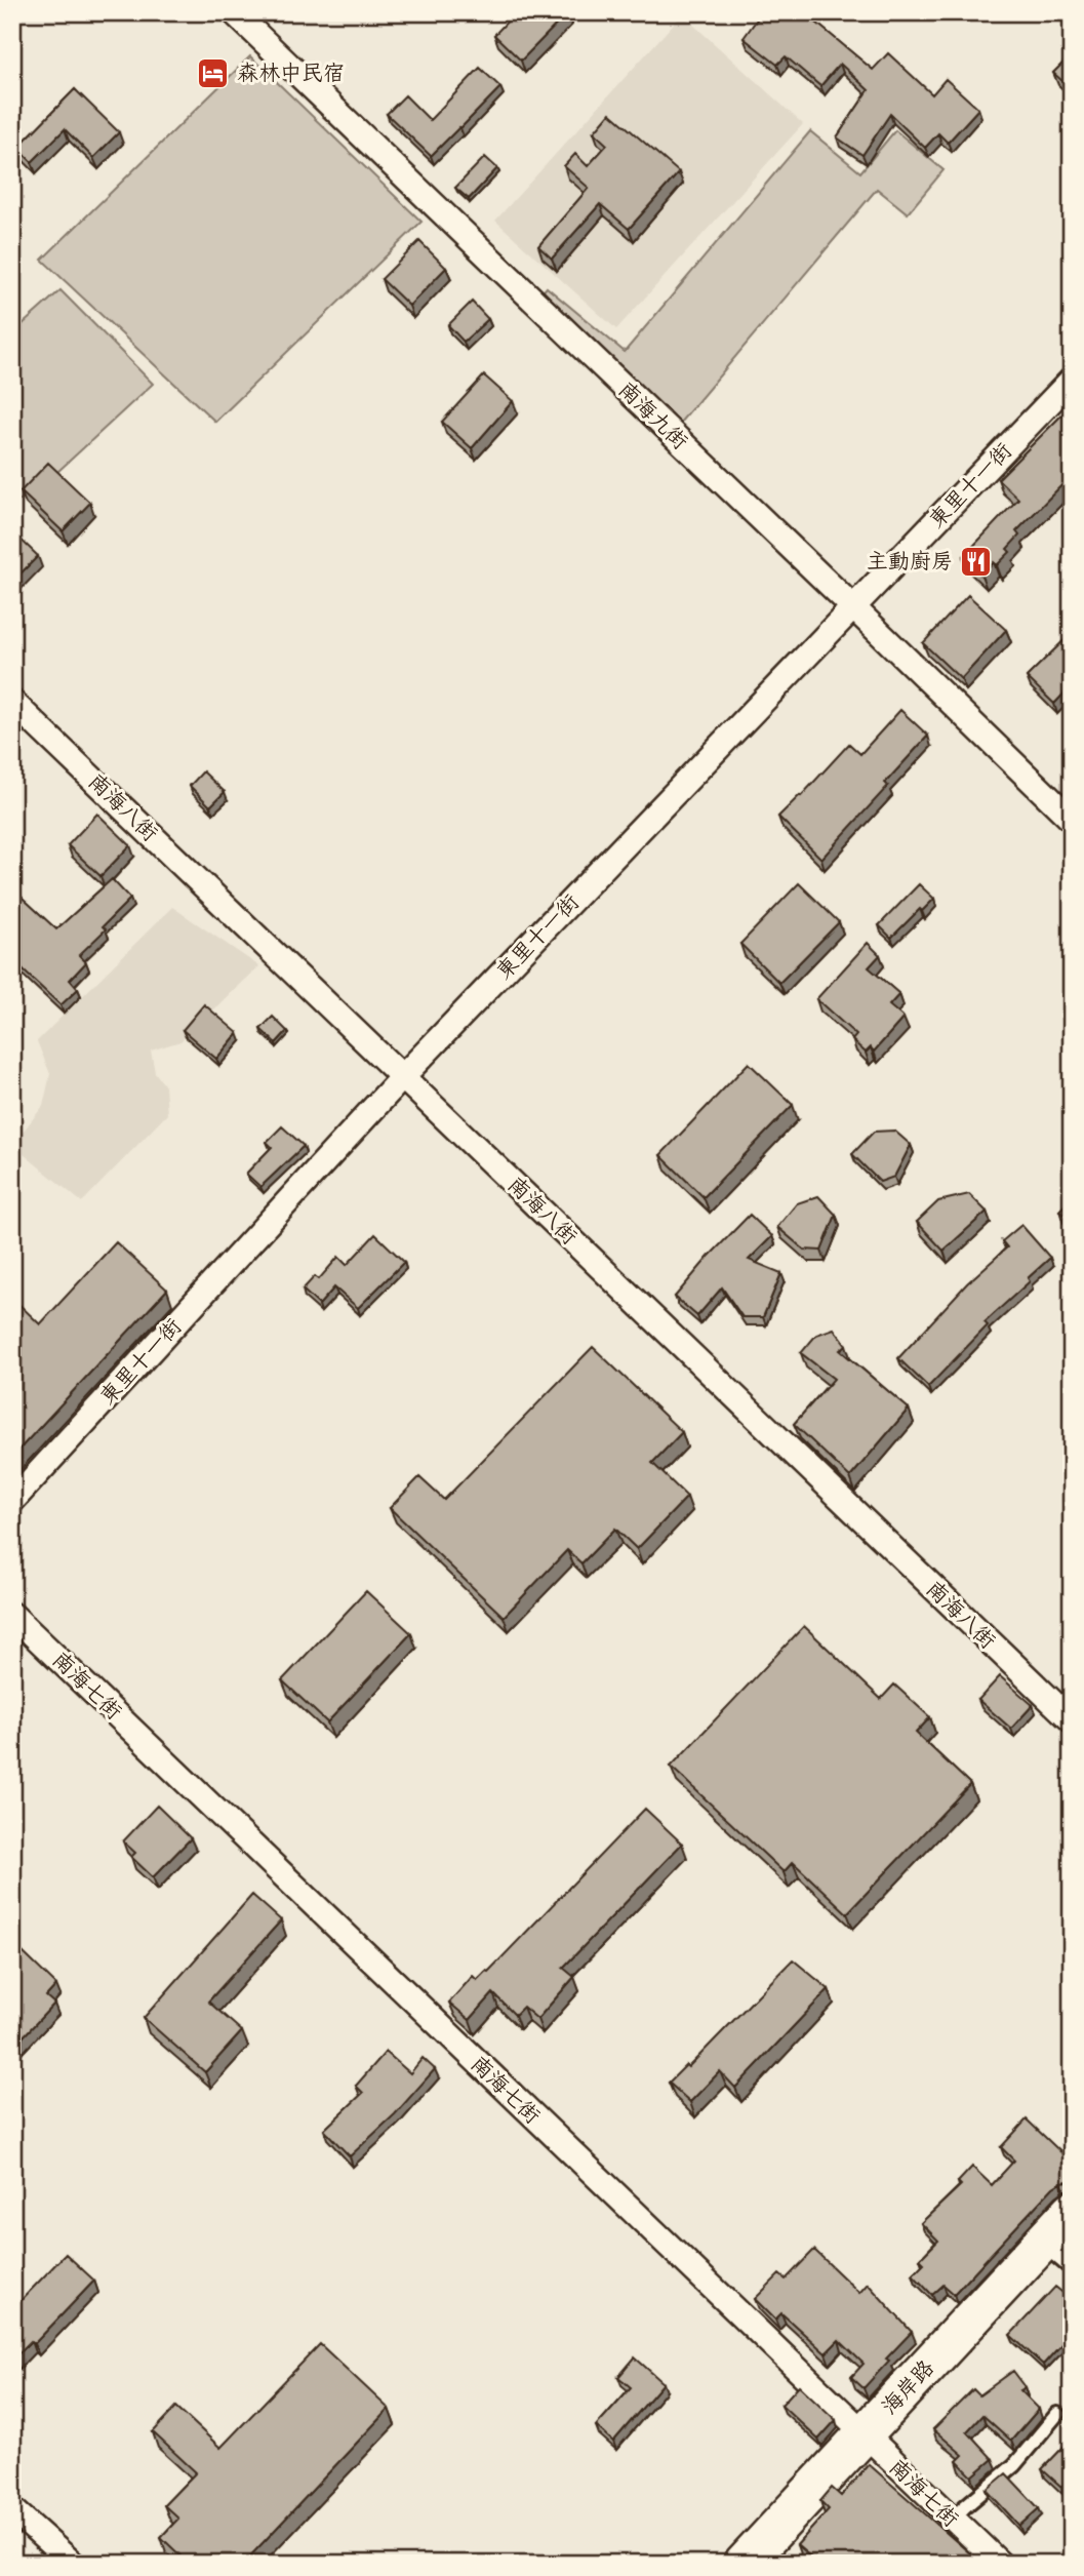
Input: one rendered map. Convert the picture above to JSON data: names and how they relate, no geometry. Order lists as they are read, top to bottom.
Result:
{
  "streets": {
    "main road": ["海岸路"],
    "street": [
      "南海九街",
      "東里十一街",
      "南海八街",
      "南海七街"
    ]
  },
  "crossings": [
    ["南海九街", "東里十一街"],
    ["東里十一街", "南海八街"],
    ["南海七街", "海岸路"]
  ],
  "places": {
    "hotel": ["森林中民宿"],
    "restaurant": ["主動廚房"]
  }
}
